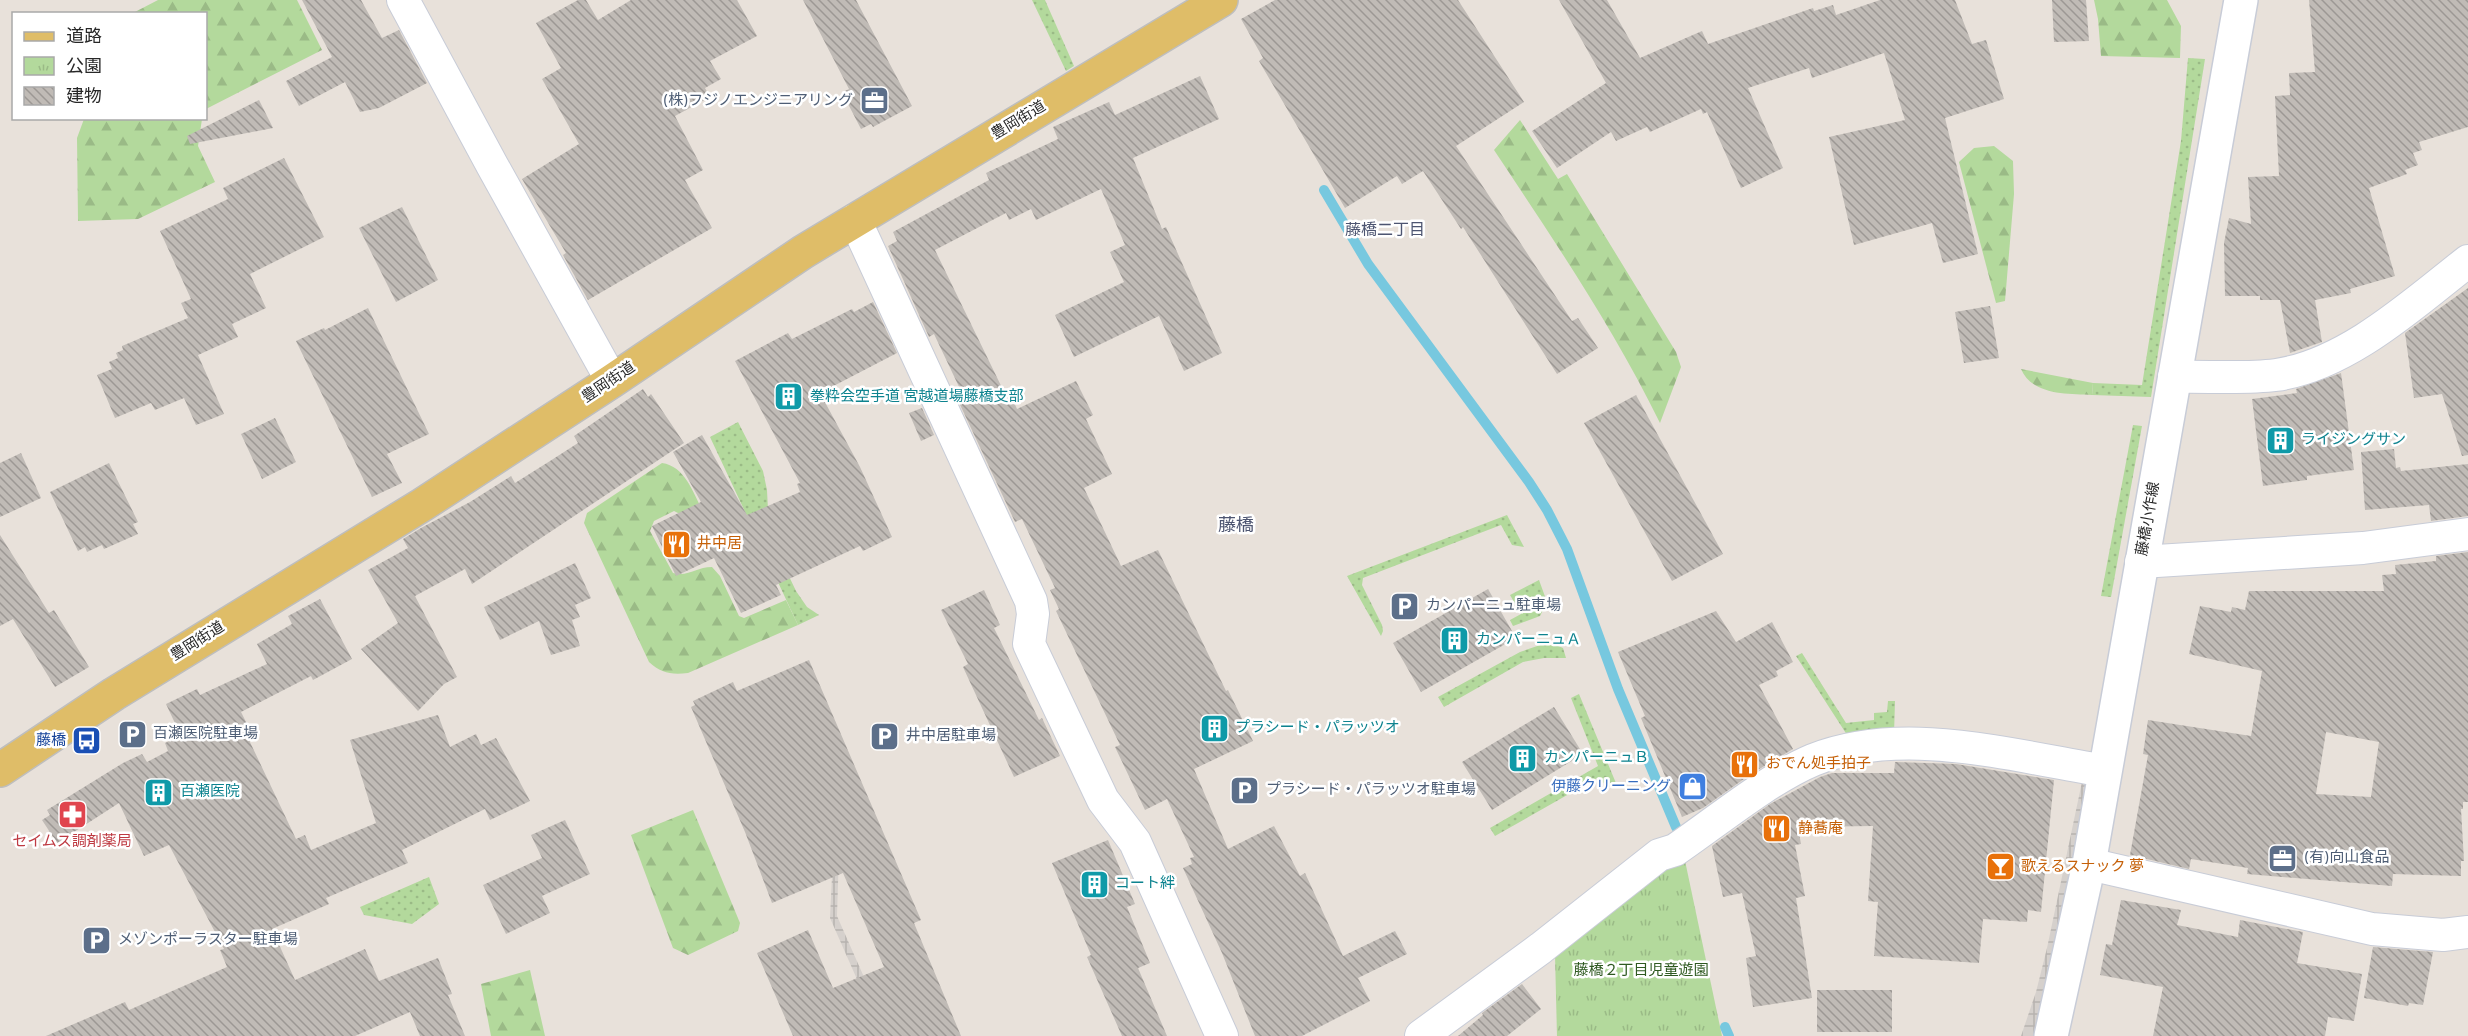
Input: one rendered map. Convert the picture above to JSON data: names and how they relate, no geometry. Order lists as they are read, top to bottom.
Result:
{
  "streets": {
    "main road": ["豊岡街道", "藤橋小作線"]
  },
  "districts": ["藤橋二丁目", "藤橋"],
  "parks": ["藤橋２丁目児童遊園"],
  "places": {
    "office": ["(株)フジノエンジニアリング", "(有)向山食品"],
    "building": [
      "拳粋会空手道 宮越道場藤橋支部",
      "ライジングサン",
      "カンパーニュＡ",
      "プラシード・パラッツオ",
      "カンパーニュＢ",
      "百瀬医院",
      "コート絆"
    ],
    "restaurant": ["井中居", "おでん処手拍子", "静蕎庵"],
    "parking": [
      "カンパーニュ駐車場",
      "百瀬医院駐車場",
      "井中居駐車場",
      "プラシード・パラッツオ駐車場",
      "メゾンポーラスター駐車場"
    ],
    "bus stop": ["藤橋"],
    "shop": ["伊藤クリーニング"],
    "pharmacy": ["セイムス調剤薬局"],
    "bar": ["歌えるスナック 夢"]
  },
  "legend": ["道路", "公園", "建物"]
}
